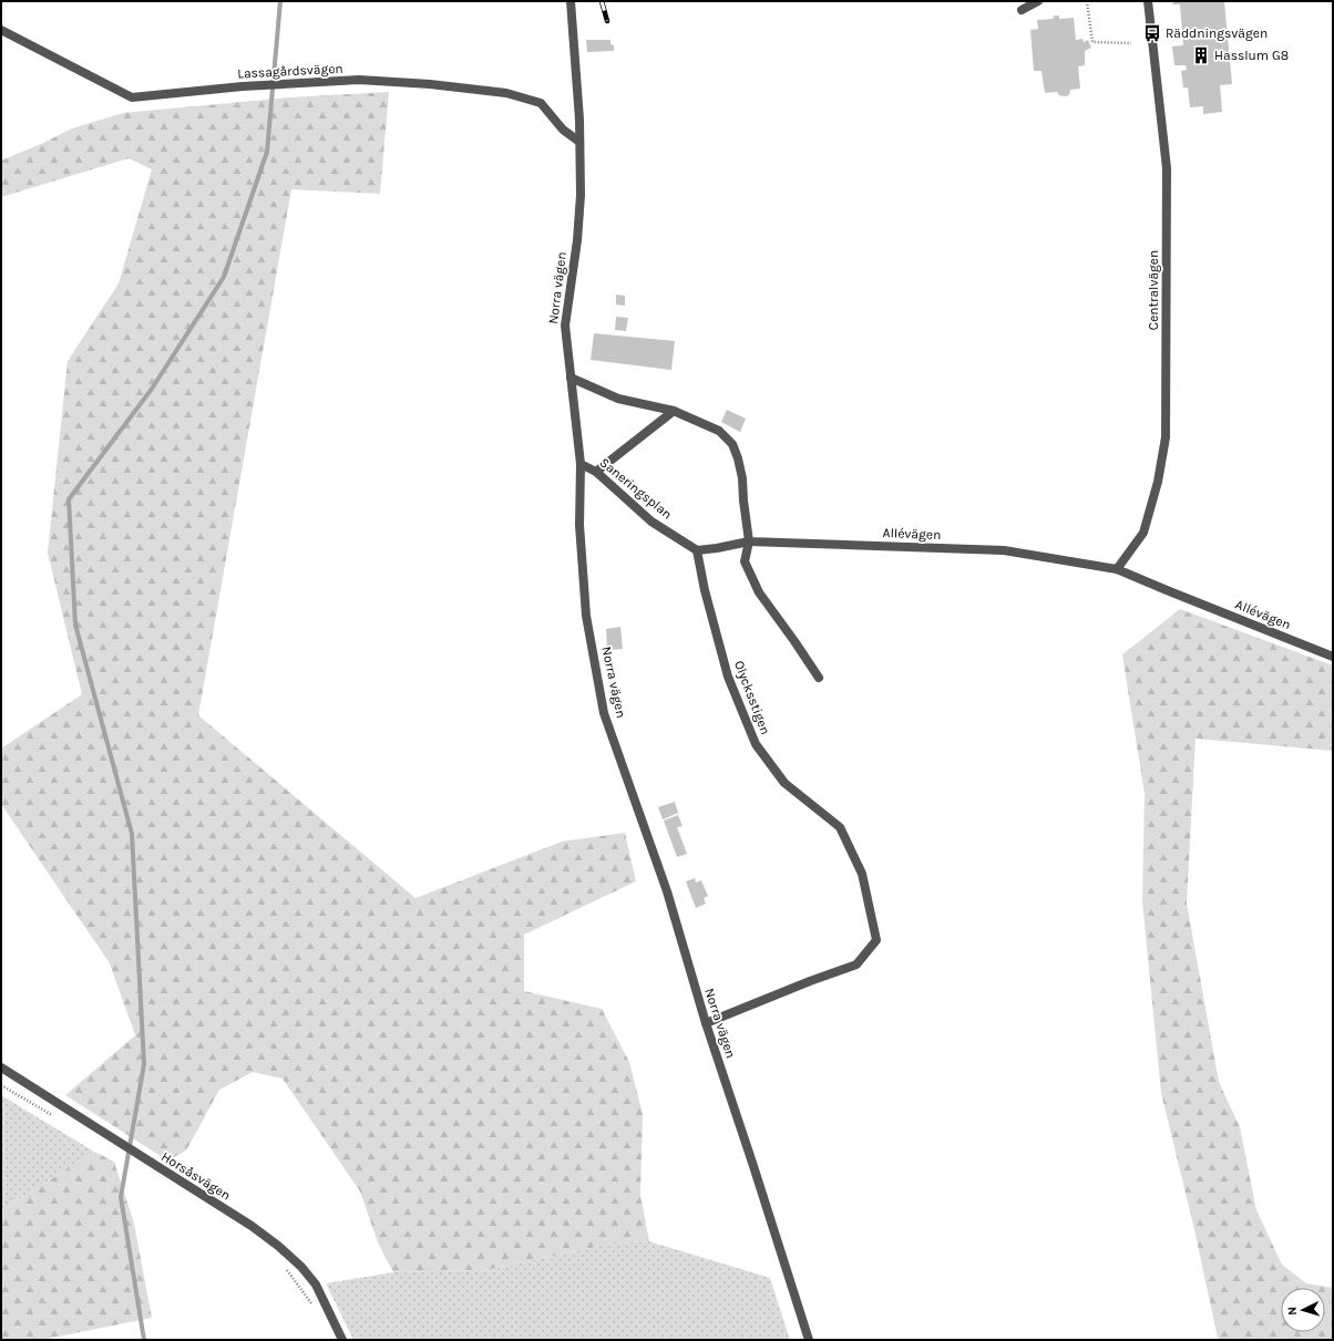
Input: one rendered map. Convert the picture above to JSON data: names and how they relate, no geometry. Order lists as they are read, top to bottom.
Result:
{
  "streets": {
    "street": [
      "Lassagårdsvägen",
      "Norra vägen",
      "Centralvägen",
      "Saneringsplan",
      "Allévägen",
      "Olycksstigen",
      "Horsåsvägen"
    ]
  },
  "crossings": [
    ["Lassagårdsvägen", "Norra vägen"],
    ["Norra vägen", "Saneringsplan"],
    ["Norra vägen", "Olycksstigen"],
    ["Centralvägen", "Allévägen"],
    ["Saneringsplan", "Olycksstigen"]
  ],
  "places": {
    "bus stop": ["Räddningsvägen"],
    "building": ["Hasslum G8"]
  },
  "north": "left"
}
